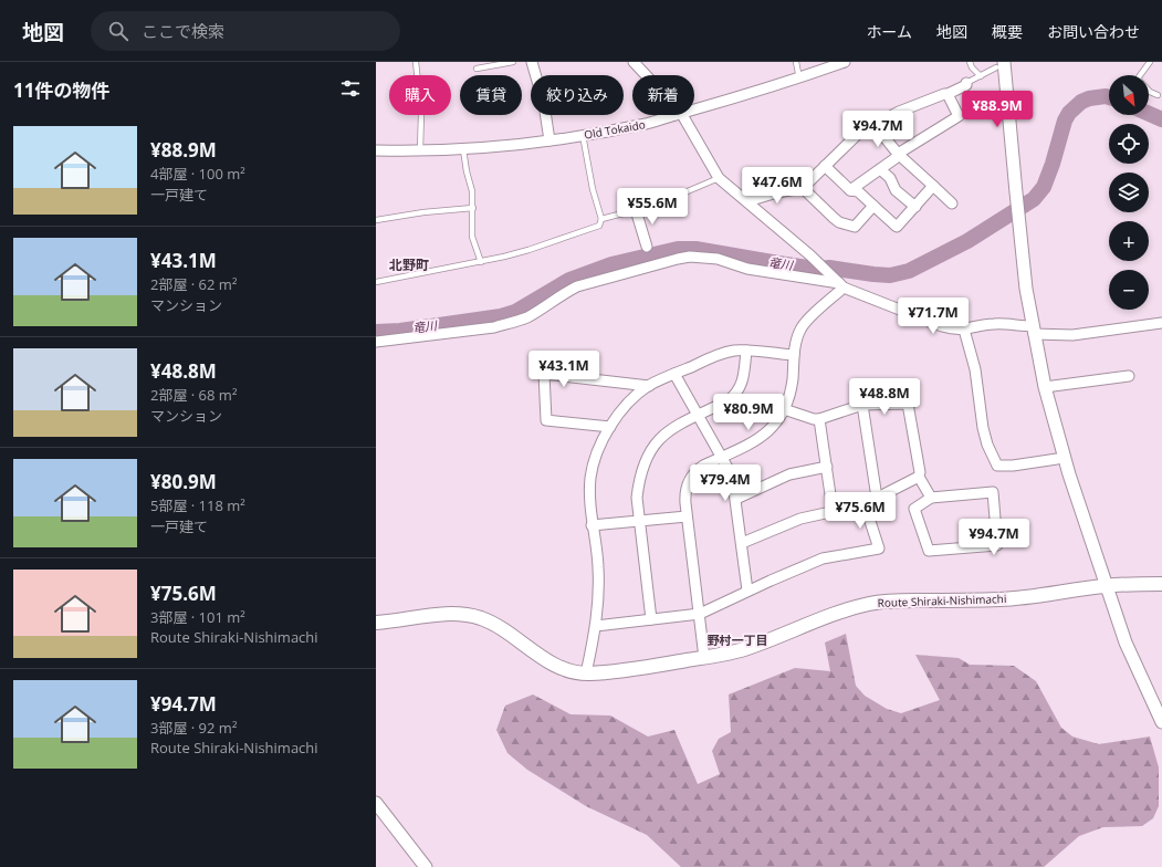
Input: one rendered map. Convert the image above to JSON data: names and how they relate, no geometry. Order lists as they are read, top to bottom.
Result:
{
  "streets": {
    "main road": ["Route Shiraki-Nishimachi"],
    "street": ["Old Tokaido"]
  },
  "districts": ["北野町", "野村一丁目"],
  "water": ["竜川"],
  "north": "bottom right",
  "page": {
    "header": "地図",
    "search": "ここで検索",
    "nav": [
      "ホーム",
      "地図",
      "概要",
      "お問い合わせ"
    ],
    "heading": "11件の物件",
    "map_buttons": ["+", "−"],
    "chip": [
      "購入",
      "賃貸",
      "絞り込み",
      "新着"
    ],
    "price": [
      "¥88.9M",
      "¥94.7M",
      "¥47.6M",
      "¥55.6M",
      "¥71.7M",
      "¥43.1M",
      "¥48.8M",
      "¥80.9M",
      "¥79.4M",
      "¥75.6M",
      "¥94.7M"
    ],
    "list": [
      {
        "name": "¥88.9M",
        "note": "4部屋 · 100 m² · 一戸建て"
      },
      {
        "name": "¥43.1M",
        "note": "2部屋 · 62 m² · マンション"
      },
      {
        "name": "¥48.8M",
        "note": "2部屋 · 68 m² · マンション"
      },
      {
        "name": "¥80.9M",
        "note": "5部屋 · 118 m² · 一戸建て"
      },
      {
        "name": "¥75.6M",
        "note": "3部屋 · 101 m² · Route Shiraki-Nishimachi"
      },
      {
        "name": "¥94.7M",
        "note": "3部屋 · 92 m² · Route Shiraki-Nishimachi"
      }
    ]
  }
}
